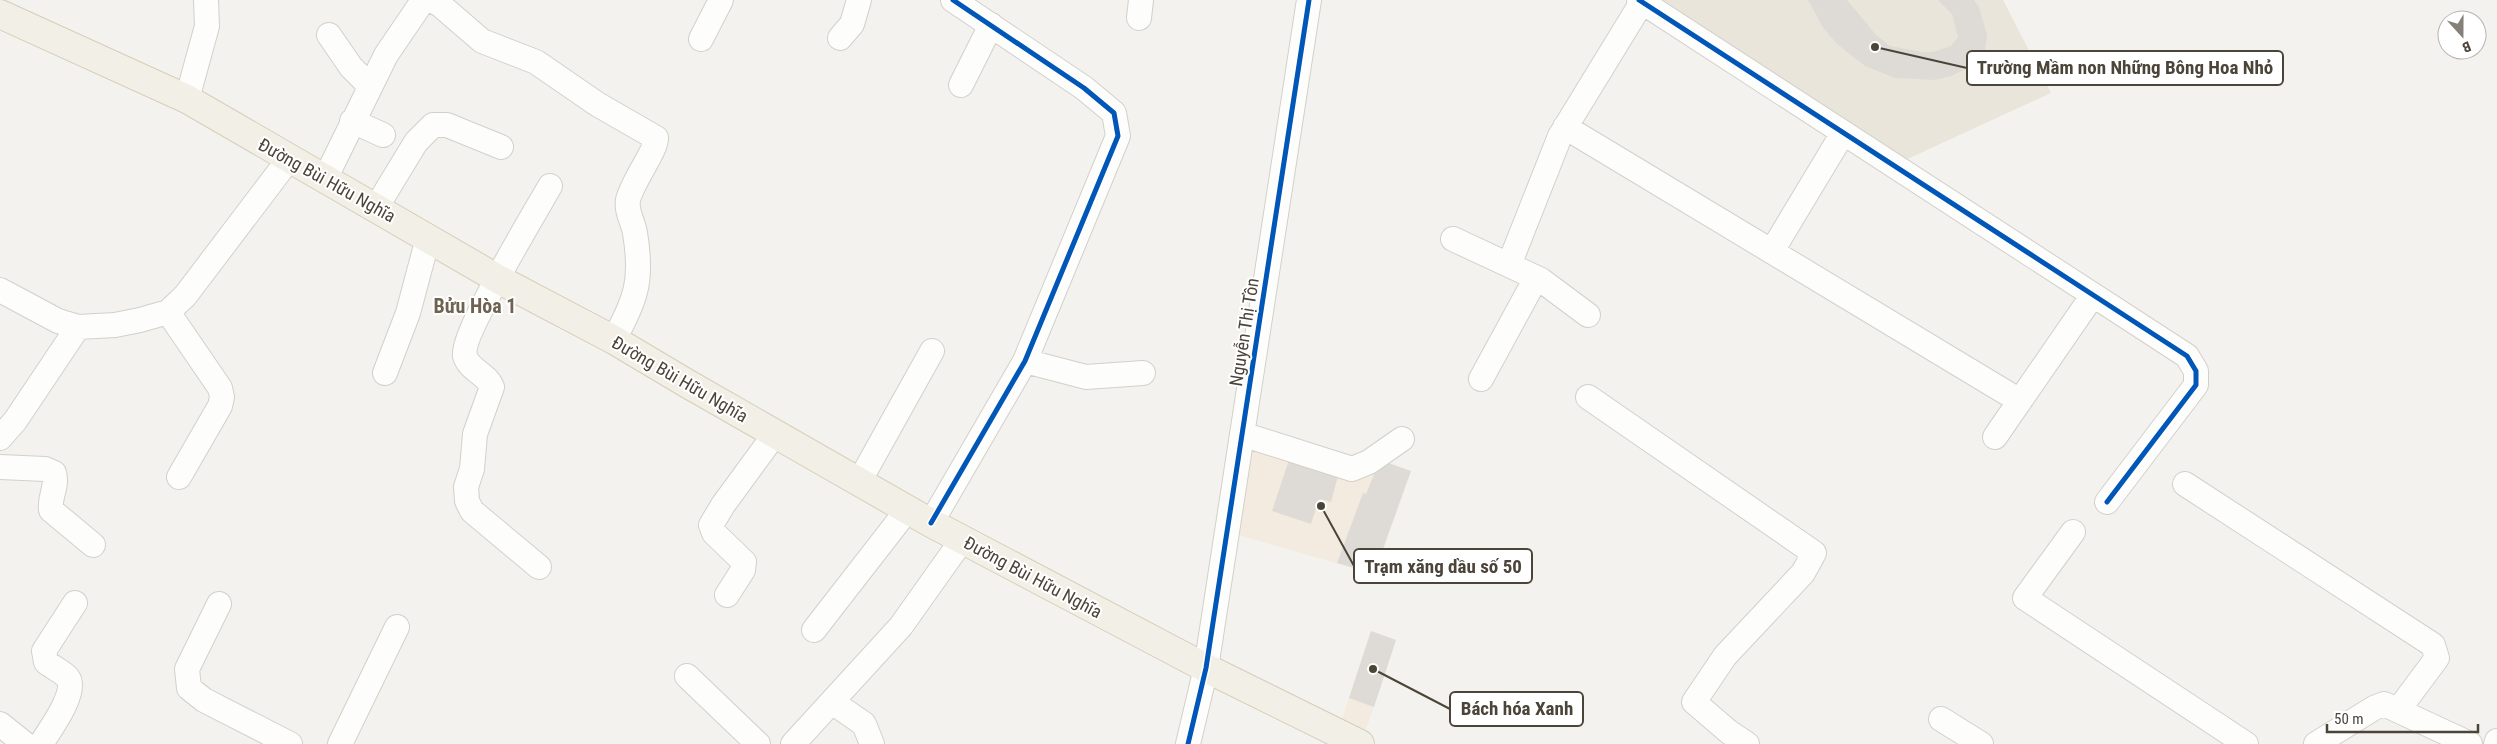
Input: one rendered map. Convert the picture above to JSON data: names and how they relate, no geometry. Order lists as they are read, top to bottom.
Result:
{
  "streets": {
    "main road": ["Đường Bùi Hữu Nghĩa"],
    "street": ["Nguyễn Thị Tồn"]
  },
  "crossings": [
    ["Đường Bùi Hữu Nghĩa", "Nguyễn Thị Tồn"]
  ],
  "districts": ["Bửu Hòa 1"],
  "places": ["Trường Mầm non Những Bông Hoa Nhỏ", "Trạm xăng dầu số 50", "Bách hóa Xanh"],
  "scale_bar": "50 m",
  "north": "bottom"
}
